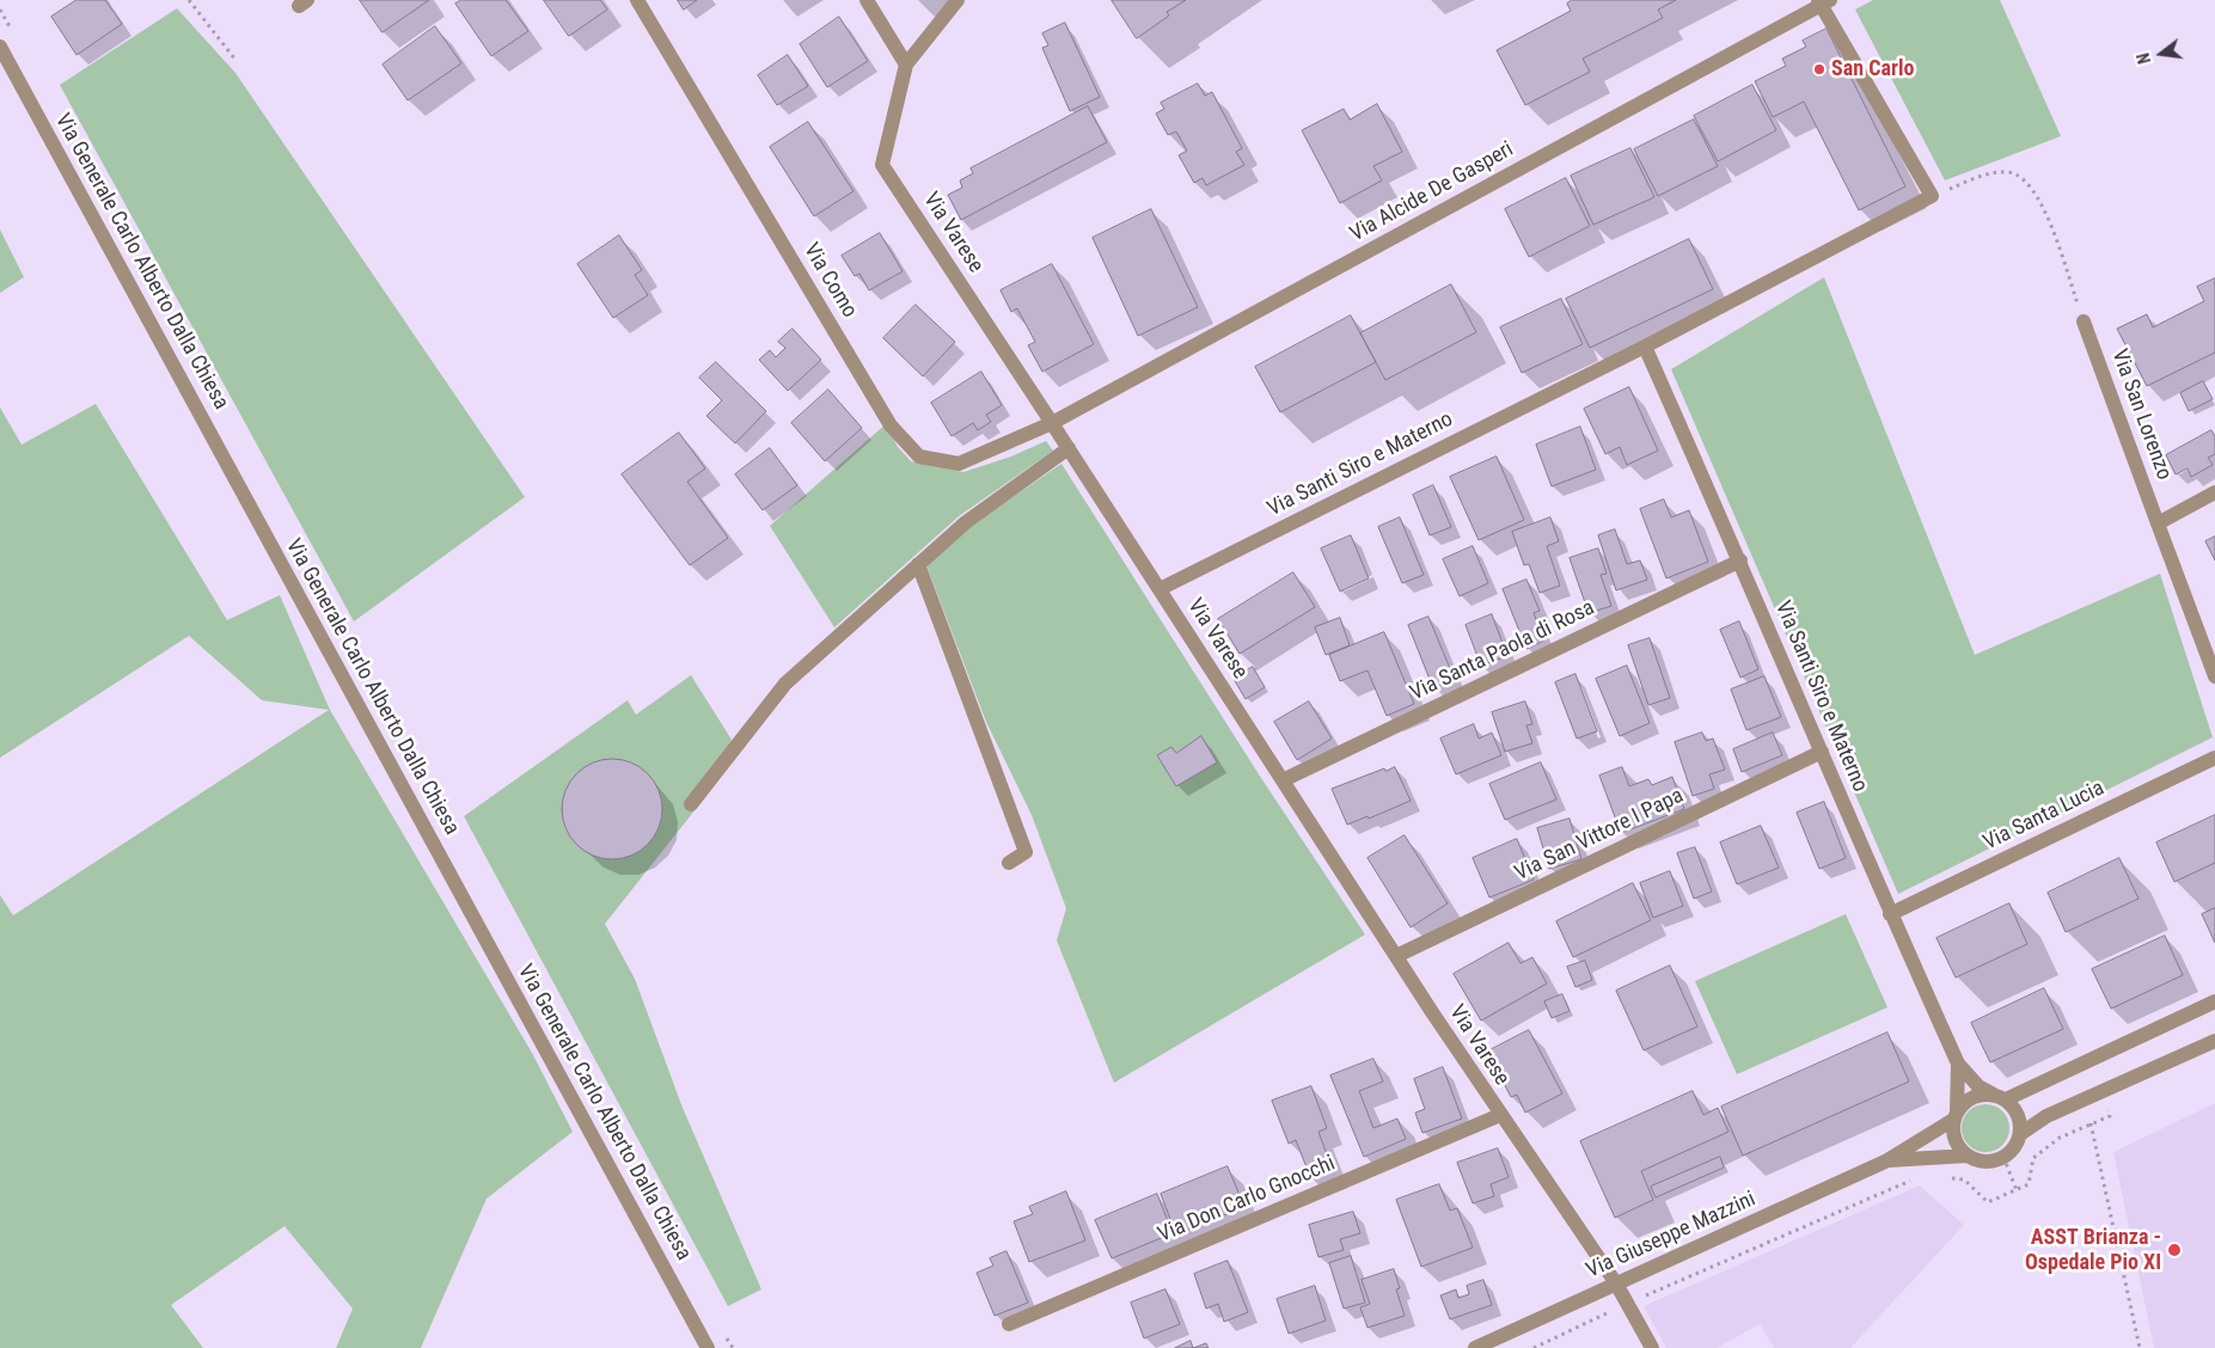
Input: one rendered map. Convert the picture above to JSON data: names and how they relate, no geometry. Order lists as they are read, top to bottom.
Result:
{
  "streets": {
    "street": [
      "Via Alcide De Gasperi",
      "Via Varese",
      "Via Generale Carlo Alberto Dalla Chiesa",
      "Via Como",
      "Via San Lorenzo",
      "Via Santi Siro e Materno",
      "Via Santa Paola di Rosa",
      "Via Santa Lucia",
      "Via San Vittore I Papa",
      "Via Don Carlo Gnocchi",
      "Via Giuseppe Mazzini"
    ]
  },
  "crossings": [
    ["Via Alcide De Gasperi", "Via Varese"],
    ["Via Alcide De Gasperi", "Via Como"],
    ["Via Varese", "Via Como"],
    ["Via Varese", "Via Santi Siro e Materno"],
    ["Via Varese", "Via Santa Paola di Rosa"],
    ["Via Varese", "Via San Vittore I Papa"],
    ["Via Varese", "Via Don Carlo Gnocchi"],
    ["Via Varese", "Via Giuseppe Mazzini"],
    ["Via Santi Siro e Materno", "Via Santa Paola di Rosa"],
    ["Via Santi Siro e Materno", "Via Santa Lucia"],
    ["Via Santi Siro e Materno", "Via San Vittore I Papa"],
    ["Via Santi Siro e Materno", "Via Giuseppe Mazzini"]
  ],
  "places": ["San Carlo", "ASST Brianza - Ospedale Pio XI"],
  "north": "left"
}
